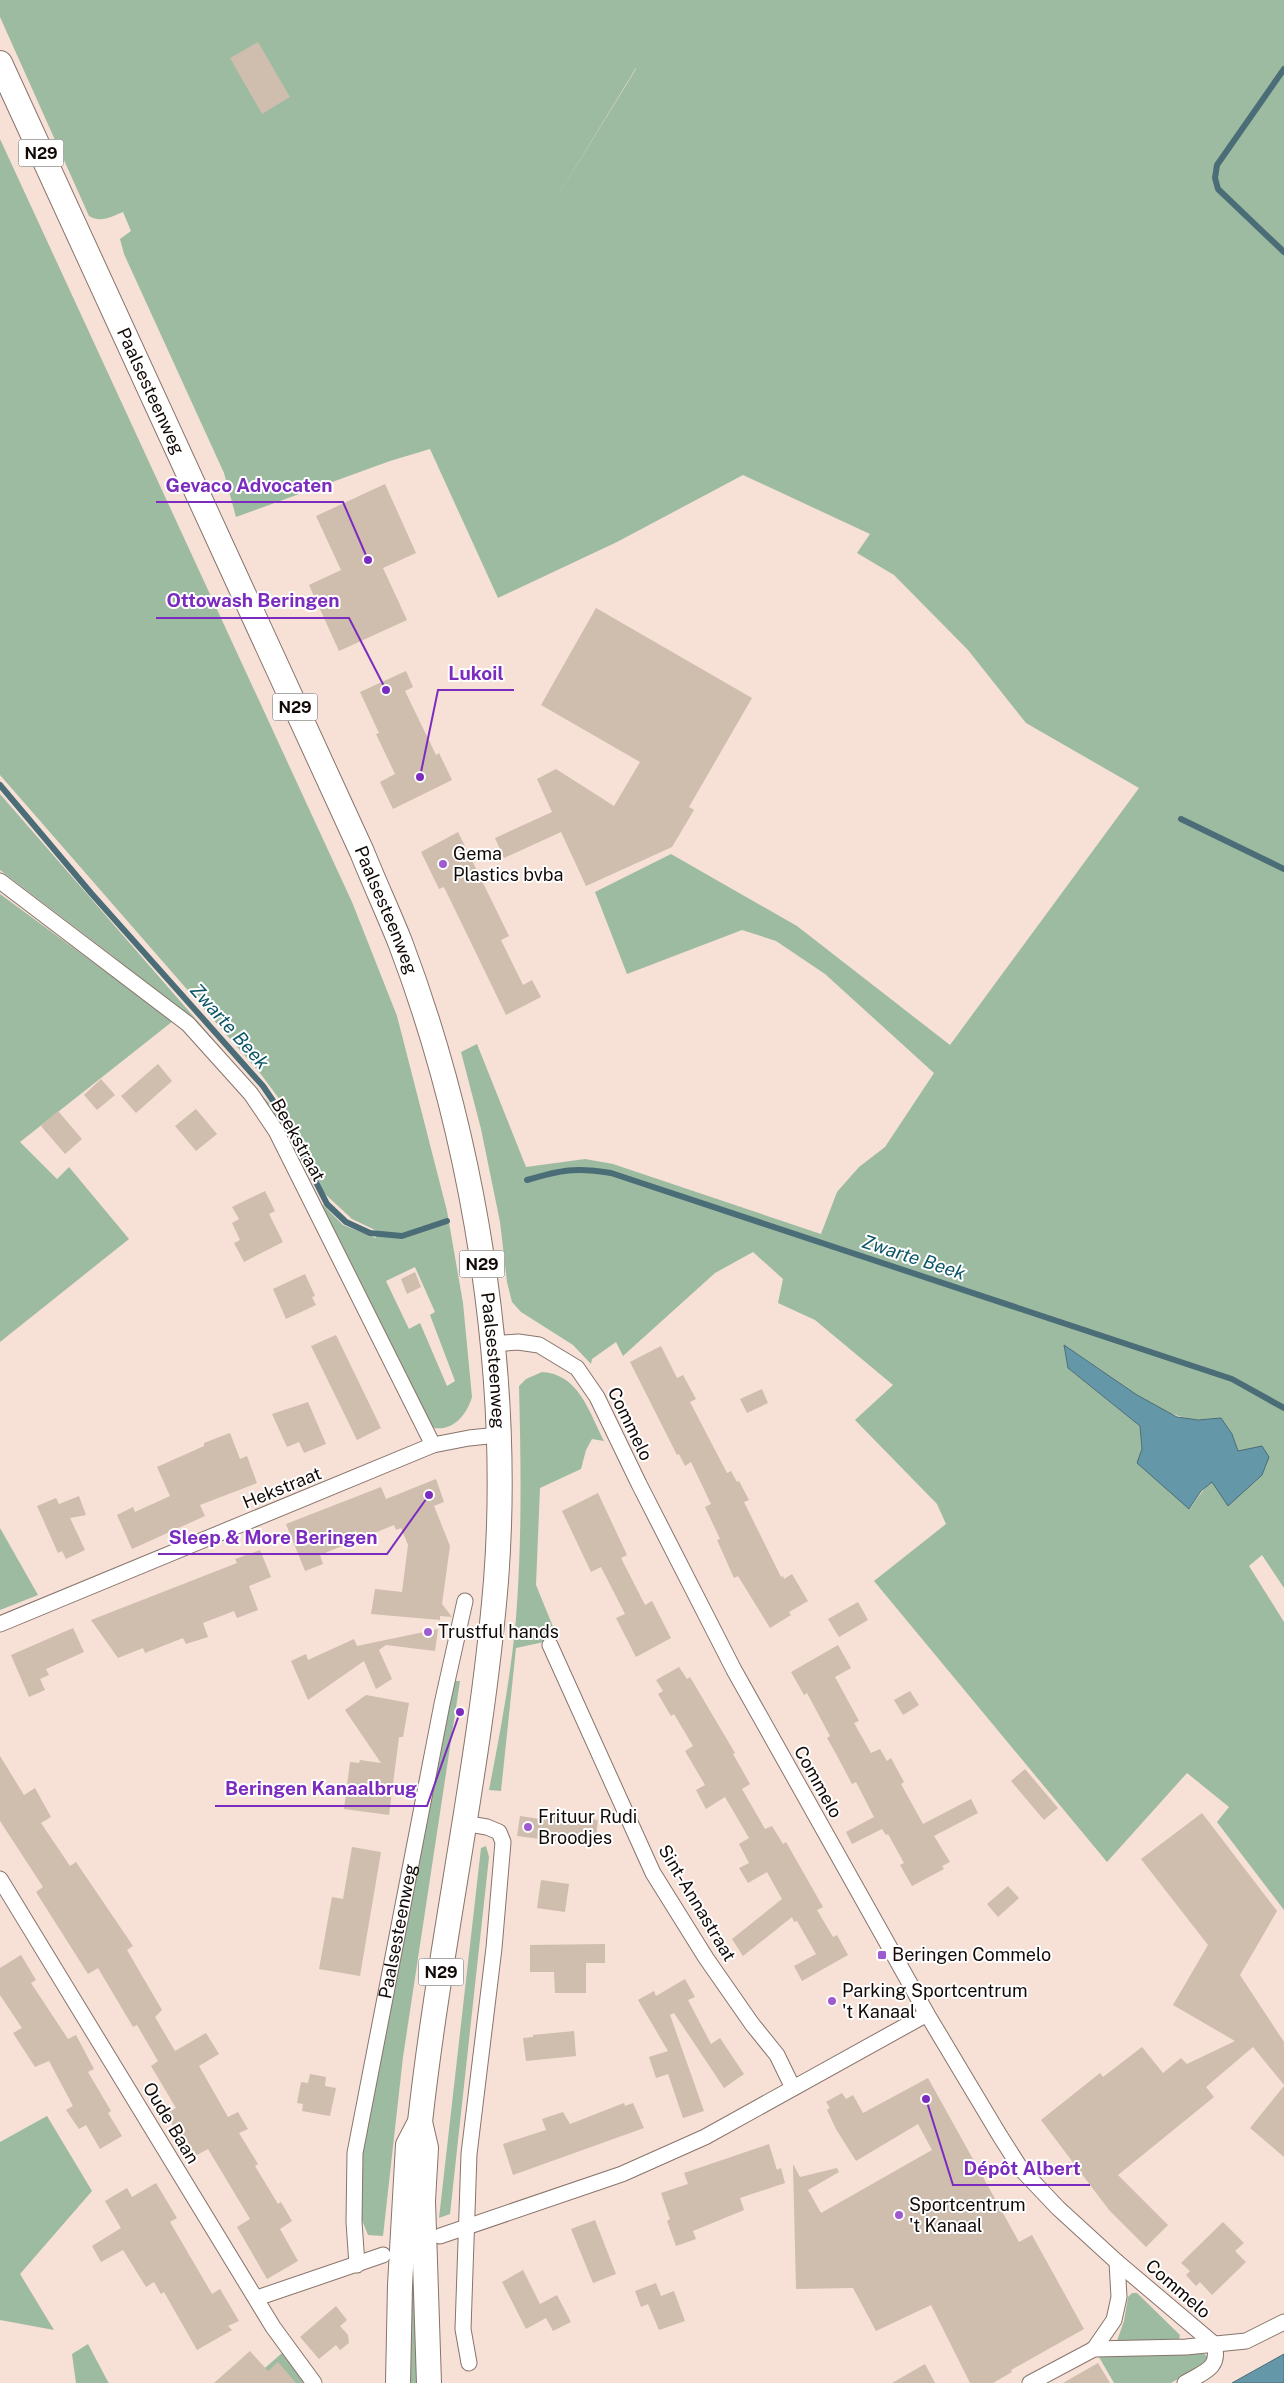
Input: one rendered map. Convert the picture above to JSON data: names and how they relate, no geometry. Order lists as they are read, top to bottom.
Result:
{
  "streets": {
    "main road": ["N29", "Paalsesteenweg"],
    "street": [
      "Beekstraat",
      "Commelo",
      "Hekstraat",
      "Sint-Annastraat",
      "Oude Baan"
    ]
  },
  "crossings": [
    ["Paalsesteenweg", "Commelo"],
    ["Paalsesteenweg", "Hekstraat"],
    ["Beekstraat", "Hekstraat"]
  ],
  "water": ["Zwarte Beek"],
  "places": {
    "other": [
      "Gevaco Advocaten",
      "Ottowash Beringen",
      "Lukoil",
      "Gema Plastics bvba",
      "Sleep & More Beringen",
      "Trustful hands",
      "Beringen Kanaalbrug",
      "Frituur Rudi Broodjes",
      "Parking Sportcentrum 't Kanaal",
      "Dépôt Albert",
      "Sportcentrum 't Kanaal"
    ],
    "transit": ["Beringen Commelo"]
  }
}
